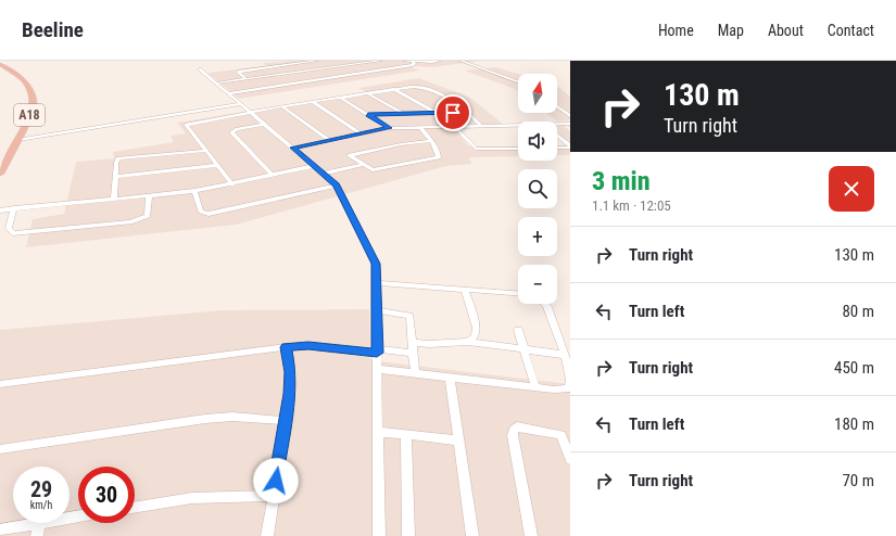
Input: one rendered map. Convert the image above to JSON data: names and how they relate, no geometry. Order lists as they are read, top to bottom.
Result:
{
  "streets": {
    "highway": ["A18"]
  },
  "north": "top",
  "page": {
    "header": "Beeline",
    "nav": [
      "Home",
      "Map",
      "About",
      "Contact"
    ],
    "turn": ["130 m", "Turn right"],
    "map_buttons": ["+", "−"],
    "heading": ["3 min", "1.1 km · 12:05"],
    "list": [
      {
        "name": "Turn right",
        "value": "130 m"
      },
      {
        "name": "Turn left",
        "value": "80 m"
      },
      {
        "name": "Turn right",
        "value": "450 m"
      },
      {
        "name": "Turn left",
        "value": "180 m"
      },
      {
        "name": "Turn right",
        "value": "70 m"
      }
    ],
    "speed": "29 km/h",
    "limit": "30"
  }
}
